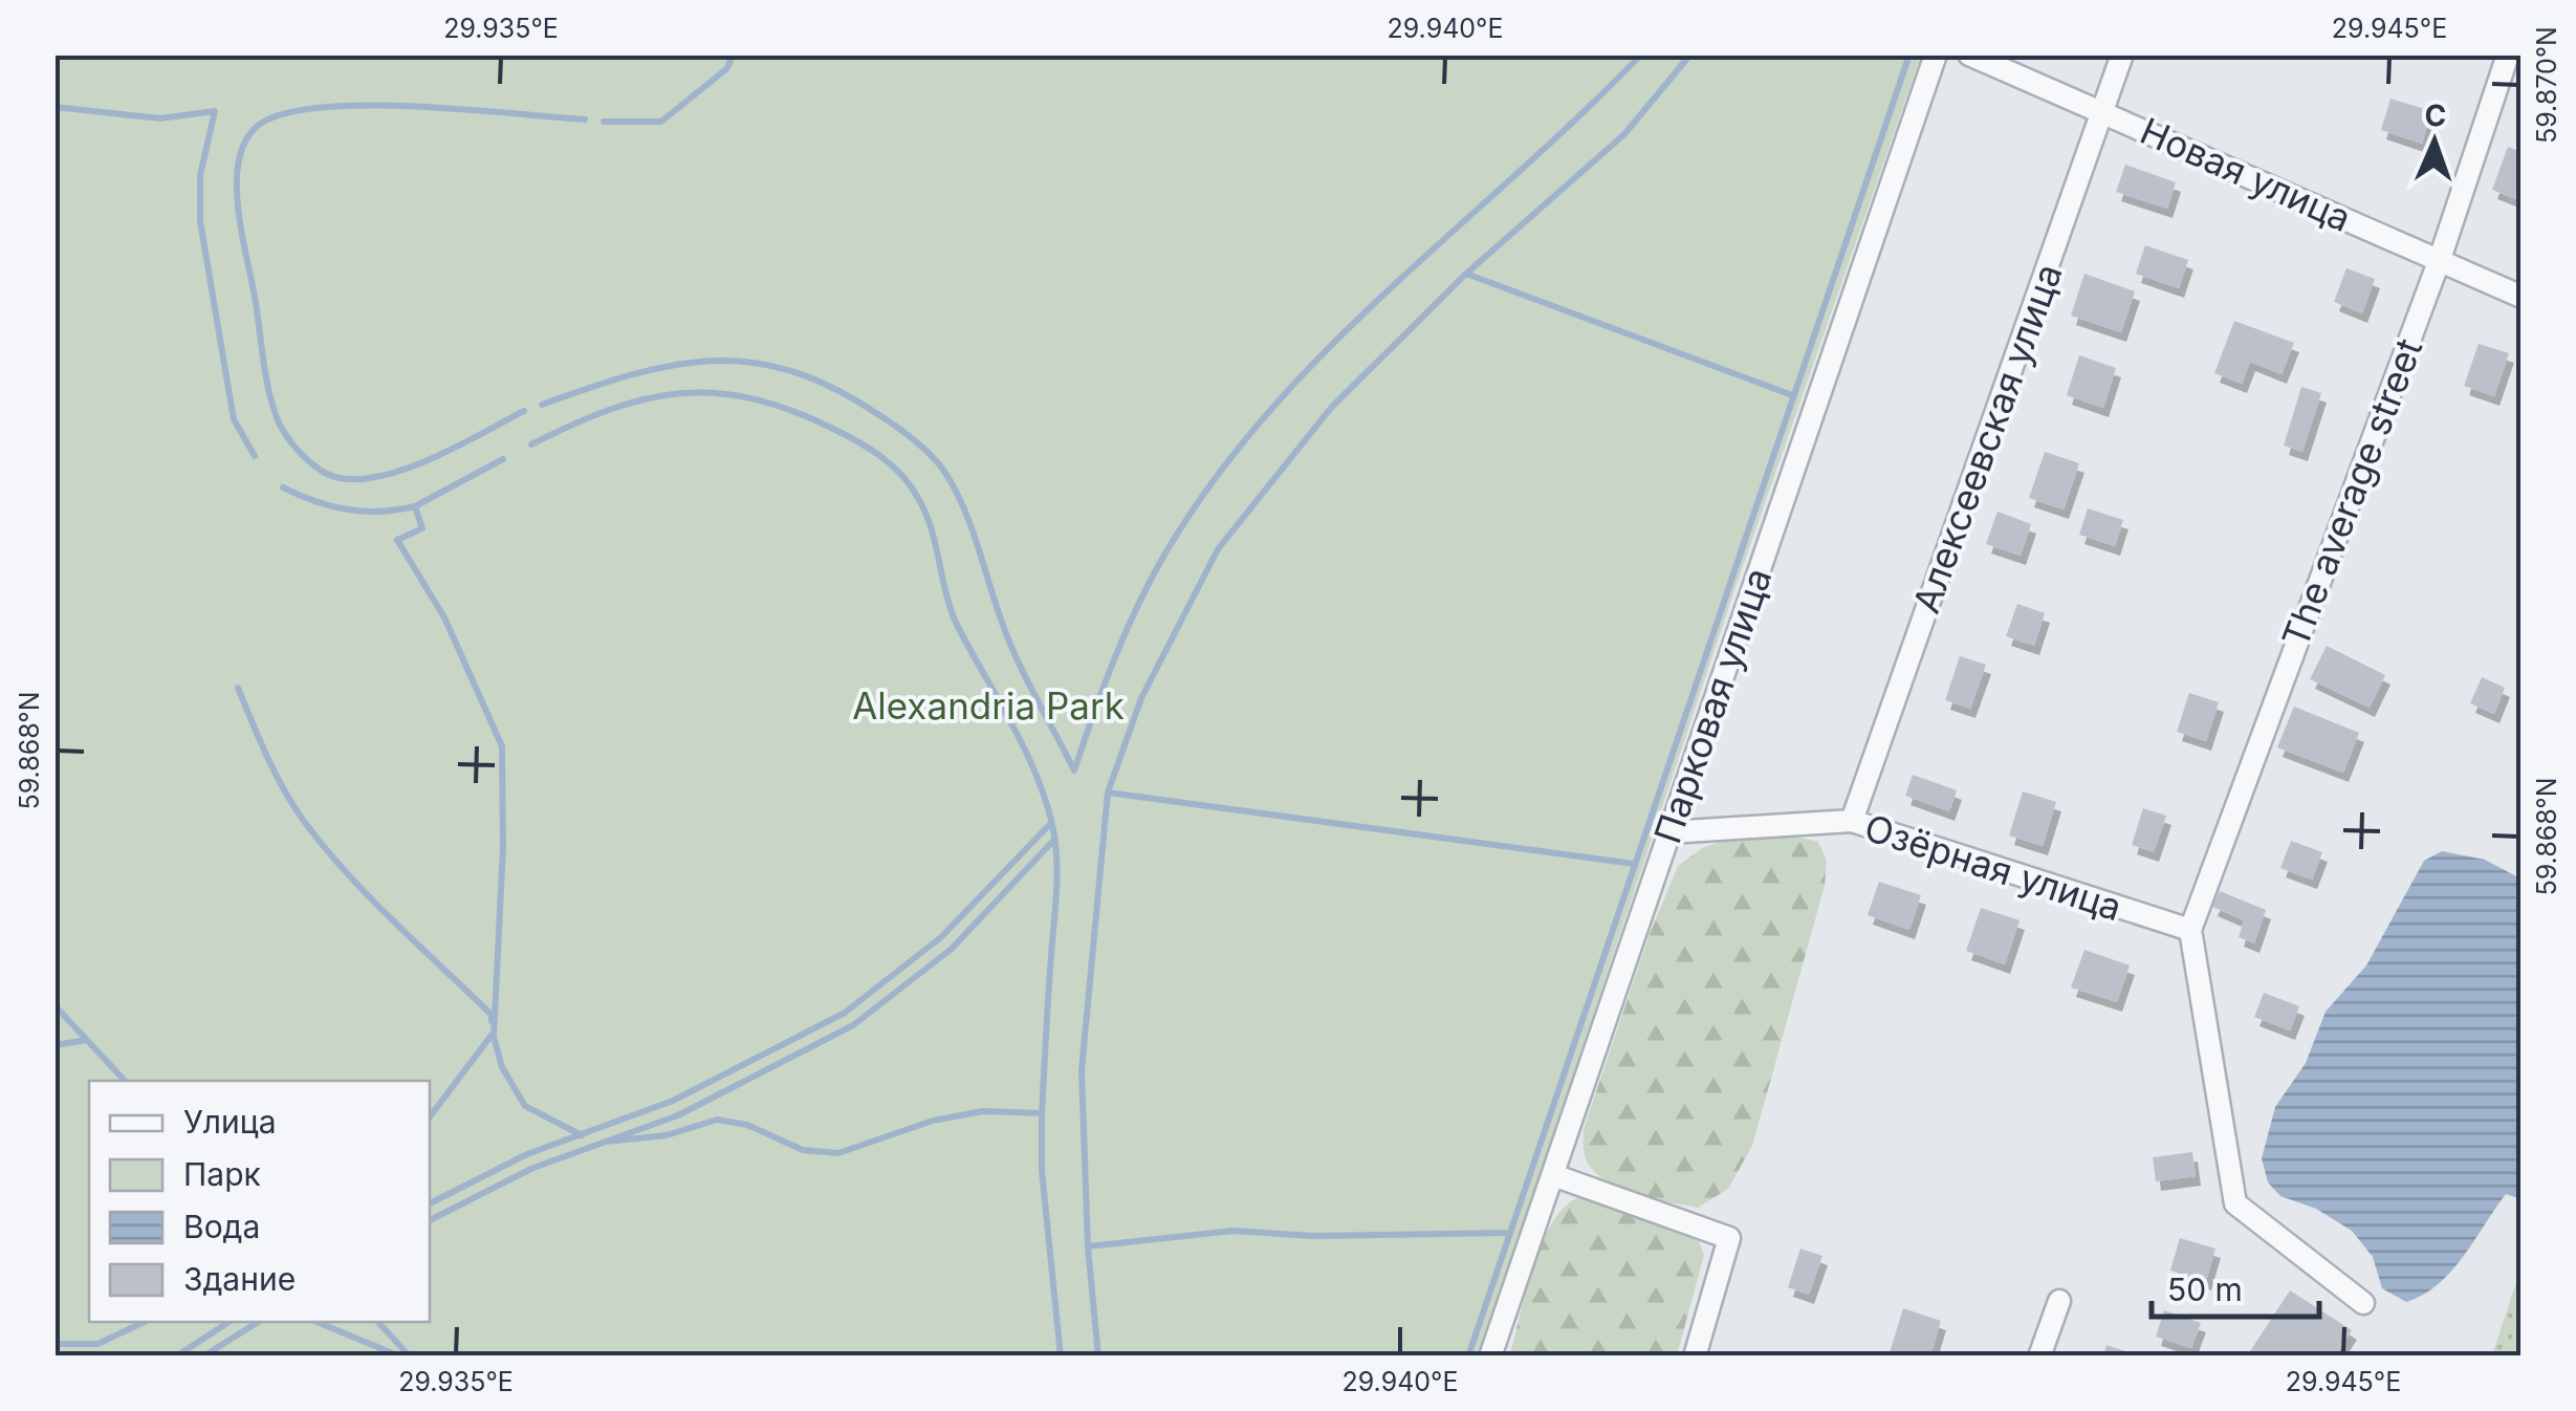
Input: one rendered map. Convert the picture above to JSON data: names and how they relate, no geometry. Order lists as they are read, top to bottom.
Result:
{
  "streets": {
    "street": [
      "Новая улица",
      "Алексеевская улица",
      "The average street",
      "Парковая улица",
      "Озёрная улица"
    ]
  },
  "crossings": [
    ["Новая улица", "Алексеевская улица"],
    ["Новая улица", "The average street"],
    ["Алексеевская улица", "Озёрная улица"],
    ["The average street", "Озёрная улица"],
    ["Парковая улица", "Озёрная улица"]
  ],
  "parks": ["Alexandria Park"],
  "legend": [
    "Улица",
    "Парк",
    "Вода",
    "Здание"
  ],
  "scale_bar": "50 m",
  "north": "top",
  "coordinates": [
    "29.935°E",
    "29.940°E",
    "29.945°E",
    "59.870°N",
    "59.868°N"
  ]
}
